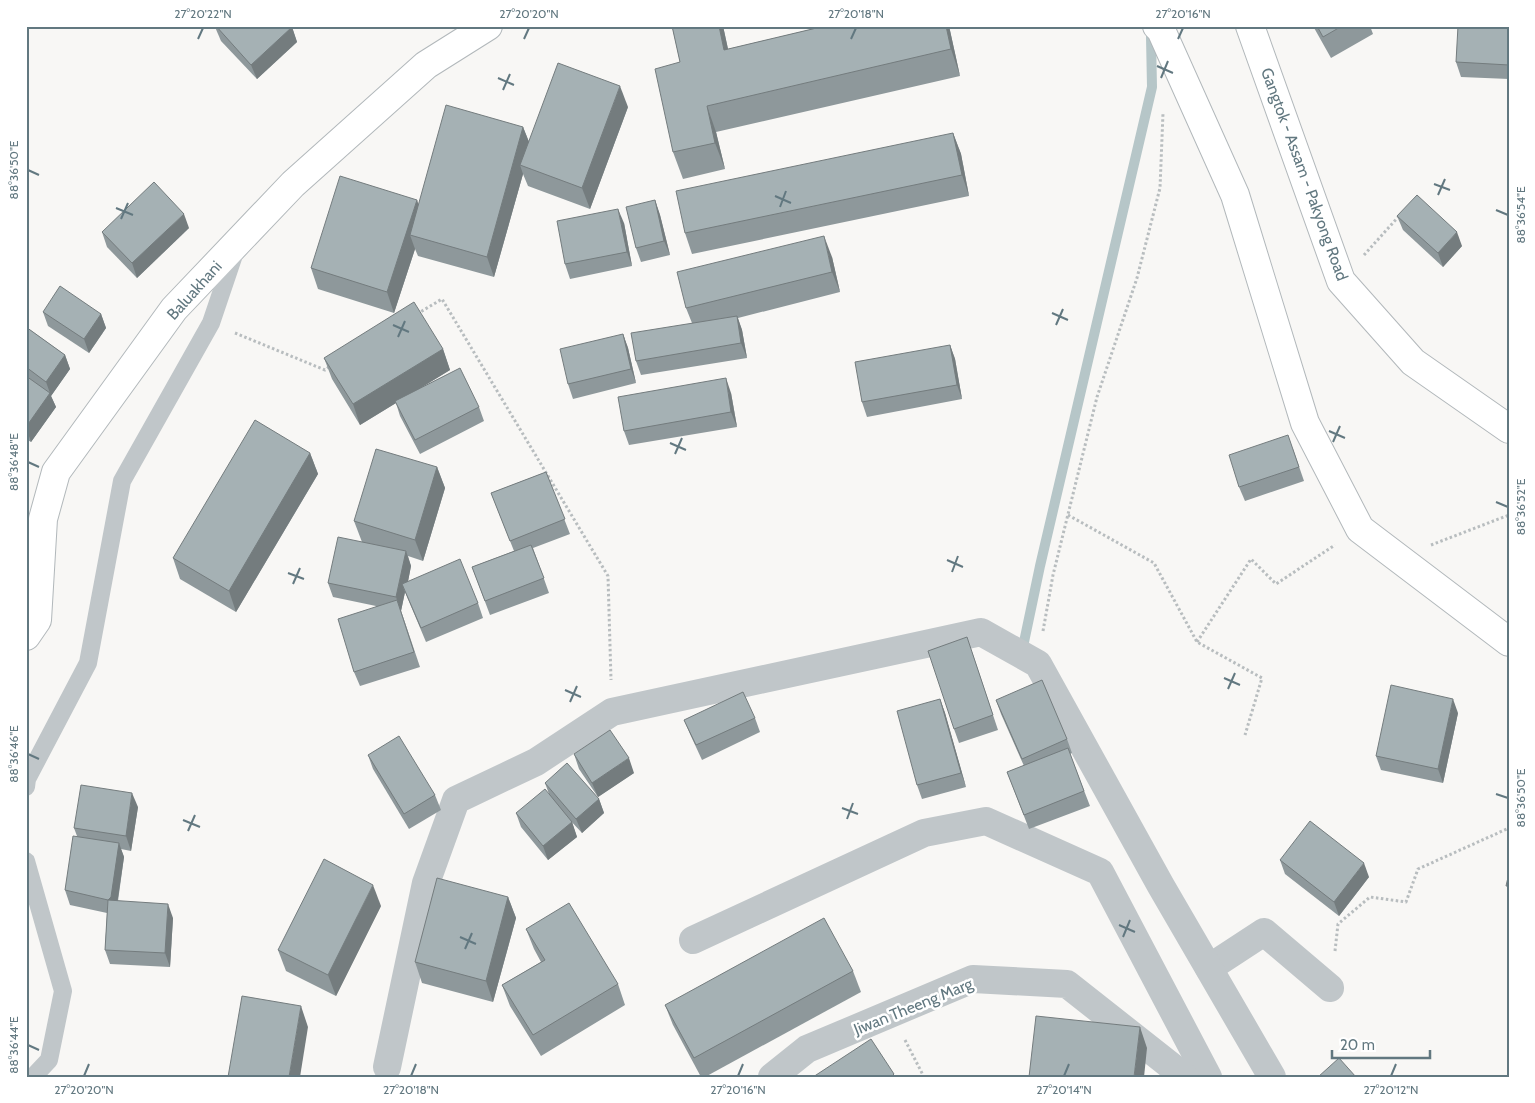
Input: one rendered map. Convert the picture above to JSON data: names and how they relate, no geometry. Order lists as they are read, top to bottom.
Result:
{
  "streets": {
    "main road": ["Gangtok - Assam - Pakyong Road", "Baluakhani"],
    "street": ["Jiwan Theeng Marg"]
  },
  "scale_bar": "20 m",
  "coordinates": [
    "27°20'22\"N",
    "27°20'20\"N",
    "27°20'18\"N",
    "27°20'16\"N",
    "88°36'50\"E",
    "88°36'54\"E",
    "88°36'48\"E",
    "88°36'52\"E",
    "88°36'46\"E",
    "88°36'44\"E",
    "27°20'14\"N",
    "27°20'12\"N"
  ]
}
